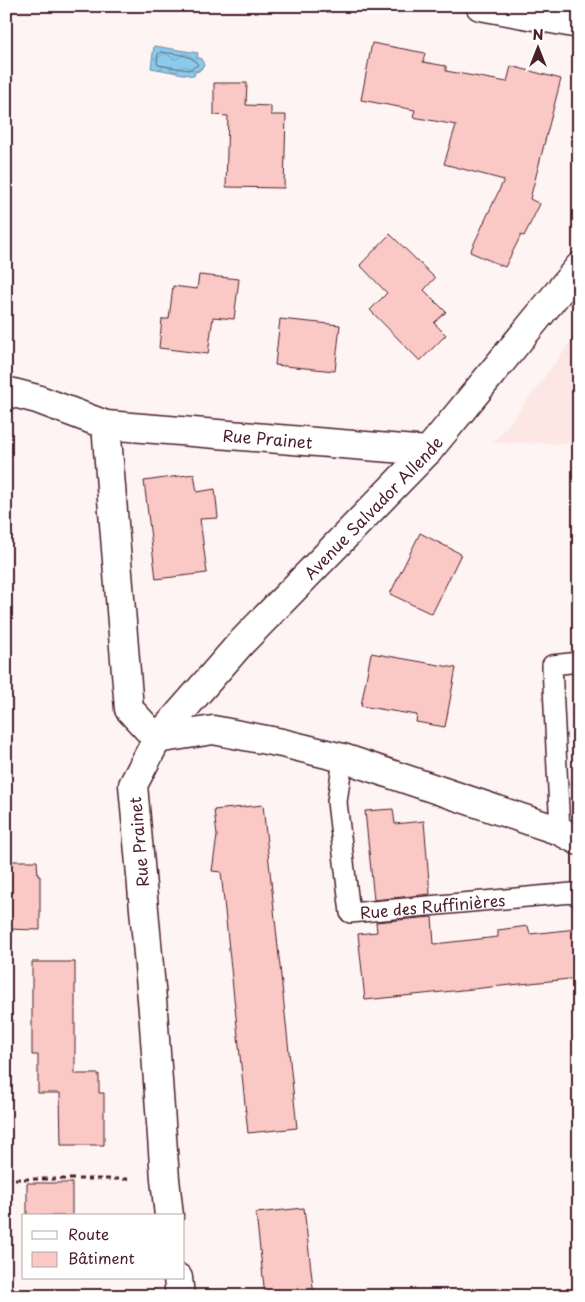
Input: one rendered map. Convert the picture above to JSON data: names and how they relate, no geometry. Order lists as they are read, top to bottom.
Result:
{
  "streets": {
    "street": ["Rue Prainet", "Avenue Salvador Allende"],
    "lane": ["Rue des Ruffinières"]
  },
  "crossings": [
    ["Rue Prainet", "Avenue Salvador Allende"]
  ],
  "legend": ["Route", "Bâtiment"],
  "north": "top"
}
